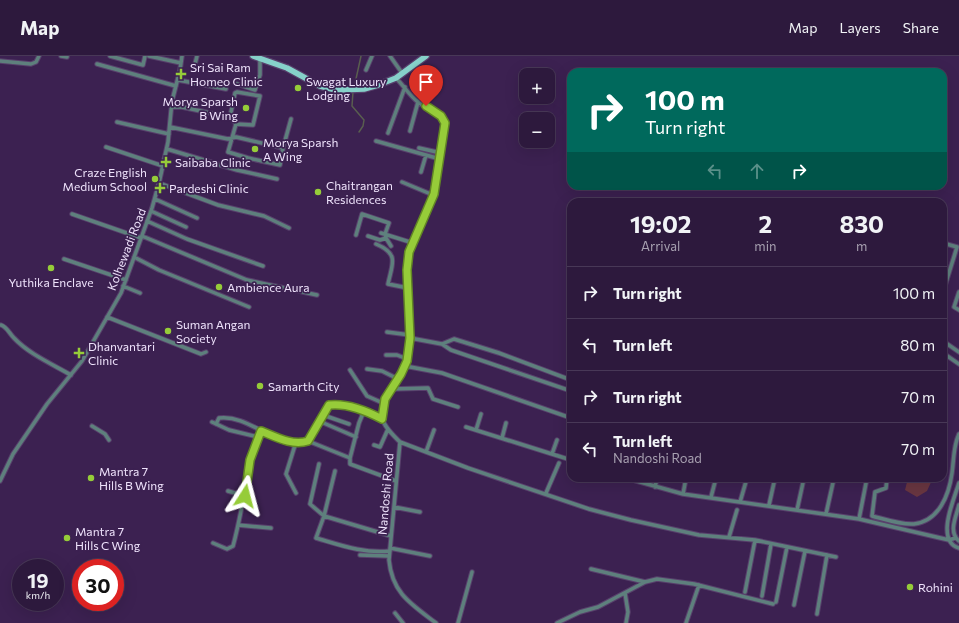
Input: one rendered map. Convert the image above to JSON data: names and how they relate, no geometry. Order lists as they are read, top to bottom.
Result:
{
  "streets": {
    "street": ["Kolhewadi Road", "Nandoshi Road"]
  },
  "places": {
    "health": [
      "Sri Sai Ram Homeo Clinic",
      "Saibaba Clinic",
      "Pardeshi Clinic",
      "Dhanvantari Clinic"
    ],
    "other": [
      "Swagat Luxury Lodging",
      "Morya Sparsh B Wing",
      "Morya Sparsh A Wing",
      "Craze English Medium School",
      "Chaitrangan Residences",
      "Yuthika Enclave",
      "Ambience Aura",
      "Suman Angan Society",
      "Samarth City",
      "Mantra 7 Hills B Wing",
      "Mantra 7 Hills C Wing",
      "Rohini"
    ]
  },
  "page": {
    "header": "Map",
    "nav": ["Map", "Layers", "Share"],
    "map_buttons": ["+", "−"],
    "turn": ["100 m", "Turn right"],
    "eta": [
      "19:02",
      "Arrival",
      "2",
      "min",
      "830",
      "m"
    ],
    "list": [
      {
        "name": "Turn right",
        "value": "100 m"
      },
      {
        "name": "Turn left",
        "value": "80 m"
      },
      {
        "name": "Turn right",
        "value": "70 m"
      },
      {
        "name": "Turn left",
        "note": "Nandoshi Road",
        "value": "70 m"
      }
    ],
    "speed": "19 km/h",
    "limit": "30"
  }
}
